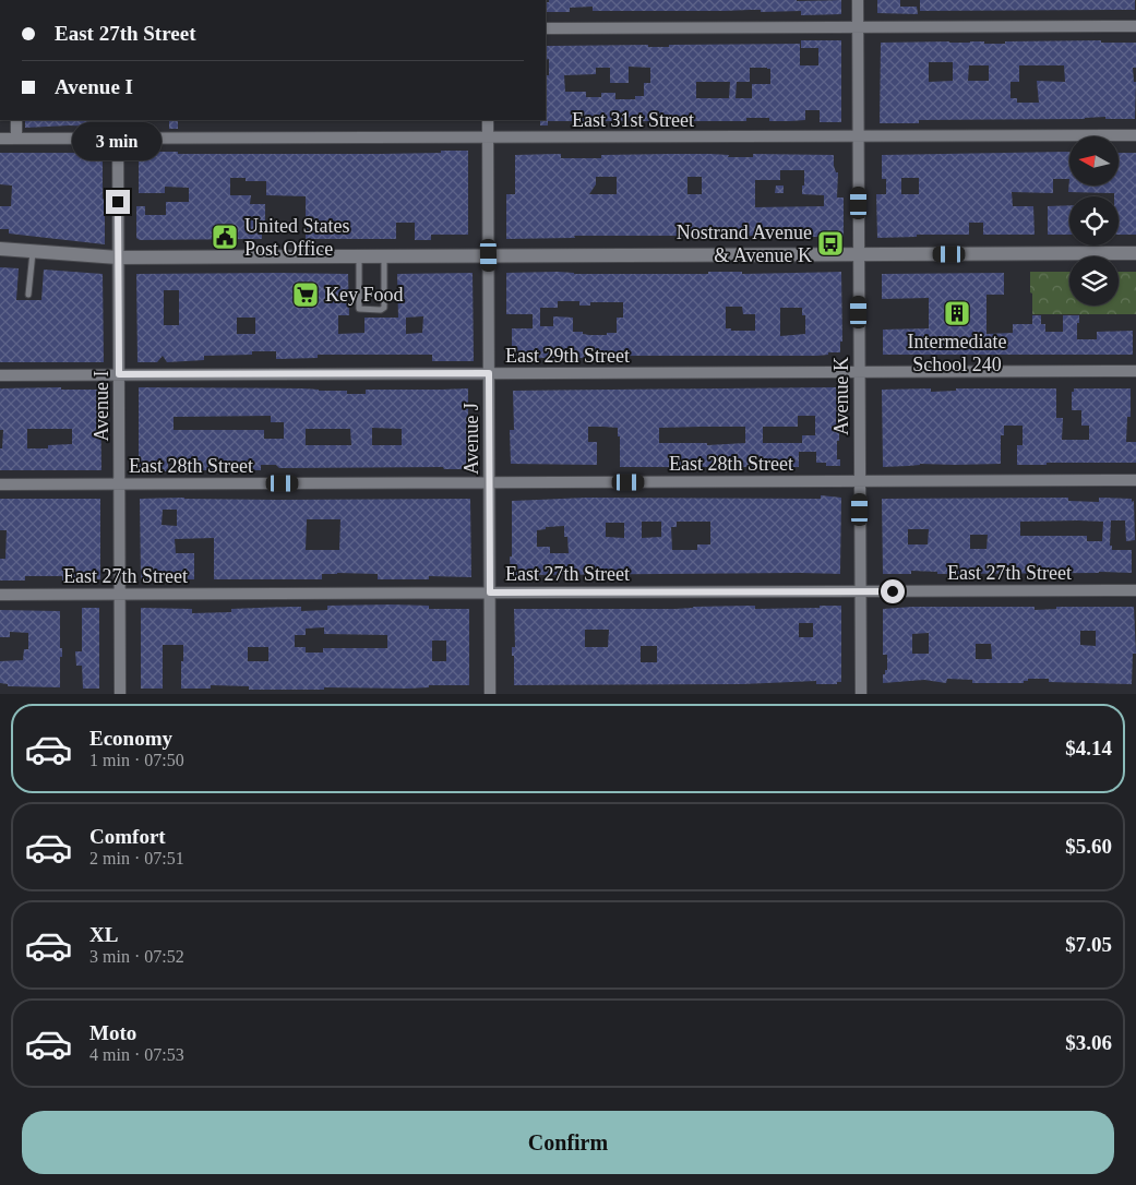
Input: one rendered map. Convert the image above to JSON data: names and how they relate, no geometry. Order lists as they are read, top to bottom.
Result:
{
  "streets": {
    "street": [
      "East 31st Street",
      "East 29th Street",
      "Avenue K",
      "Avenue I",
      "Avenue J",
      "East 28th Street",
      "East 27th Street"
    ]
  },
  "crossings": [
    ["East 31st Street", "Avenue K"],
    ["East 31st Street", "Avenue I"],
    ["East 31st Street", "Avenue J"],
    ["East 29th Street", "Avenue K"],
    ["East 29th Street", "Avenue I"],
    ["East 29th Street", "Avenue J"],
    ["Avenue K", "East 28th Street"],
    ["Avenue K", "East 27th Street"],
    ["Avenue I", "East 28th Street"],
    ["Avenue I", "East 27th Street"],
    ["Avenue J", "East 28th Street"],
    ["Avenue J", "East 27th Street"]
  ],
  "places": {
    "public building": ["United States Post Office"],
    "bus stop": ["Nostrand Avenue & Avenue K"],
    "supermarket": ["Key Food"],
    "building": ["Intermediate School 240"]
  },
  "north": "left",
  "page": {
    "banner": ["East 27th Street", "Avenue I"],
    "bubble": "3 min",
    "list": [
      {
        "name": "Economy",
        "note": "1 min · 07:50",
        "value": "$4.14"
      },
      {
        "name": "Comfort",
        "note": "2 min · 07:51",
        "value": "$5.60"
      },
      {
        "name": "XL",
        "note": "3 min · 07:52",
        "value": "$7.05"
      },
      {
        "name": "Moto",
        "note": "4 min · 07:53",
        "value": "$3.06"
      }
    ],
    "buttons": "Confirm"
  }
}
